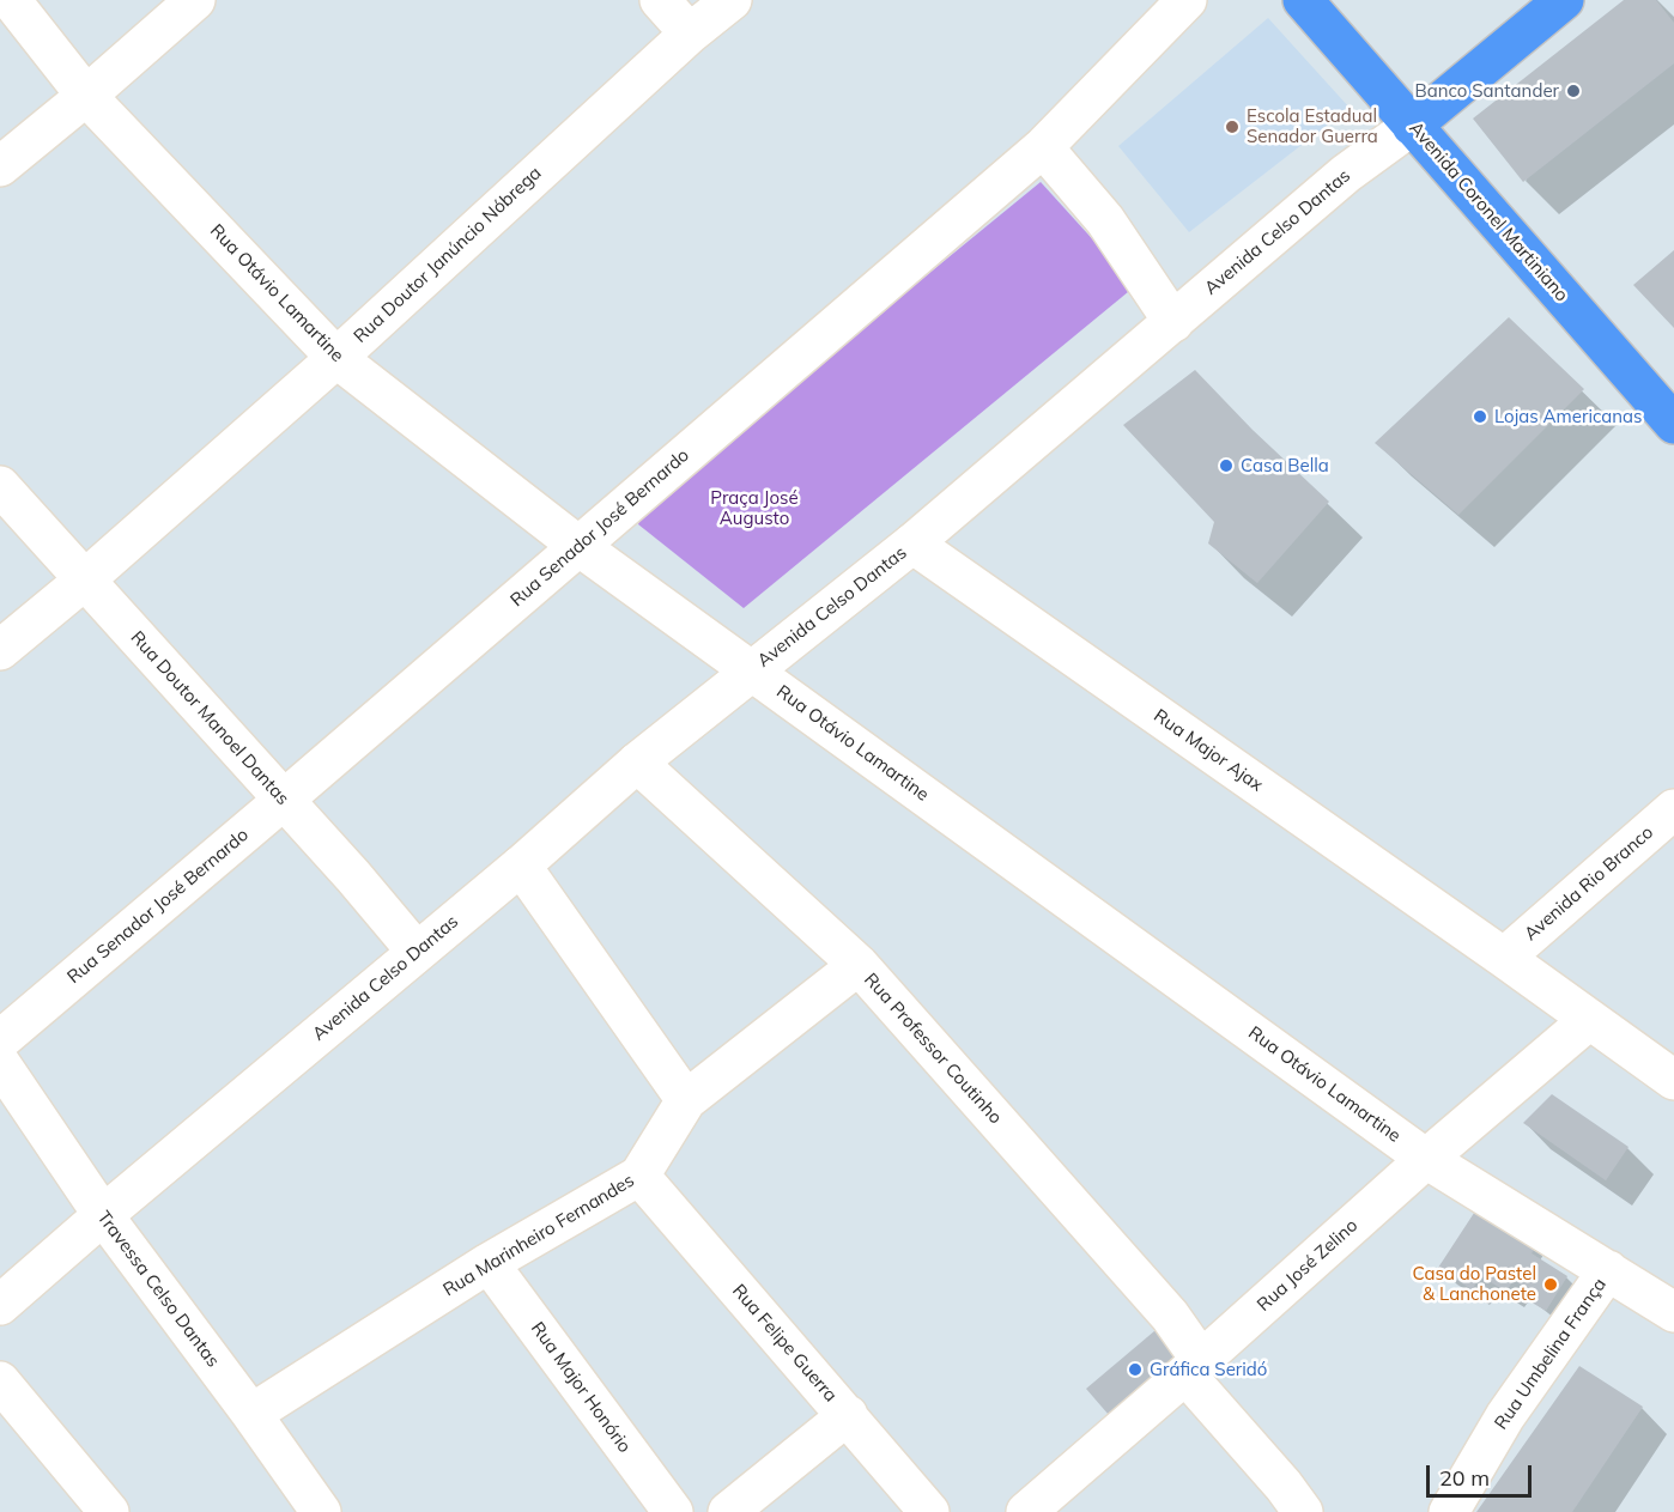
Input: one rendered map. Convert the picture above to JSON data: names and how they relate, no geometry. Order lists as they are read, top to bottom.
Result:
{
  "streets": {
    "main road": ["Avenida Coronel Martiniano", "Avenida Celso Dantas"],
    "street": [
      "Rua Doutor Janúncio Nóbrega",
      "Rua Otávio Lamartine",
      "Rua Senador José Bernardo",
      "Rua Doutor Manoel Dantas",
      "Rua Major Ajax",
      "Avenida Rio Branco",
      "Rua Professor Coutinho",
      "Rua Marinheiro Fernandes",
      "Rua José Zelino",
      "Travessa Celso Dantas",
      "Rua Felipe Guerra",
      "Rua Umbelina França",
      "Rua Major Honório"
    ]
  },
  "crossings": [
    ["Avenida Coronel Martiniano", "Avenida Celso Dantas"],
    ["Avenida Celso Dantas", "Rua Otávio Lamartine"],
    ["Avenida Celso Dantas", "Rua Doutor Manoel Dantas"],
    ["Avenida Celso Dantas", "Rua Major Ajax"],
    ["Avenida Celso Dantas", "Rua Professor Coutinho"],
    ["Avenida Celso Dantas", "Travessa Celso Dantas"],
    ["Rua Doutor Janúncio Nóbrega", "Rua Otávio Lamartine"],
    ["Rua Doutor Janúncio Nóbrega", "Rua Doutor Manoel Dantas"],
    ["Rua Otávio Lamartine", "Rua Senador José Bernardo"],
    ["Rua Otávio Lamartine", "Rua José Zelino"],
    ["Rua Otávio Lamartine", "Rua Umbelina França"],
    ["Rua Senador José Bernardo", "Rua Doutor Manoel Dantas"],
    ["Rua Major Ajax", "Avenida Rio Branco"],
    ["Rua Major Ajax", "Rua José Zelino"],
    ["Rua Professor Coutinho", "Rua Marinheiro Fernandes"],
    ["Rua Professor Coutinho", "Rua José Zelino"],
    ["Rua Marinheiro Fernandes", "Travessa Celso Dantas"],
    ["Rua Marinheiro Fernandes", "Rua Felipe Guerra"],
    ["Rua Marinheiro Fernandes", "Rua Major Honório"]
  ],
  "parks": ["Praça José Augusto"],
  "places": [
    "Banco Santander",
    "Escola Estadual Senador Guerra",
    "Lojas Americanas",
    "Casa Bella",
    "Casa do Pastel & Lanchonete",
    "Gráfica Seridó"
  ],
  "scale_bar": "20 m"
}
